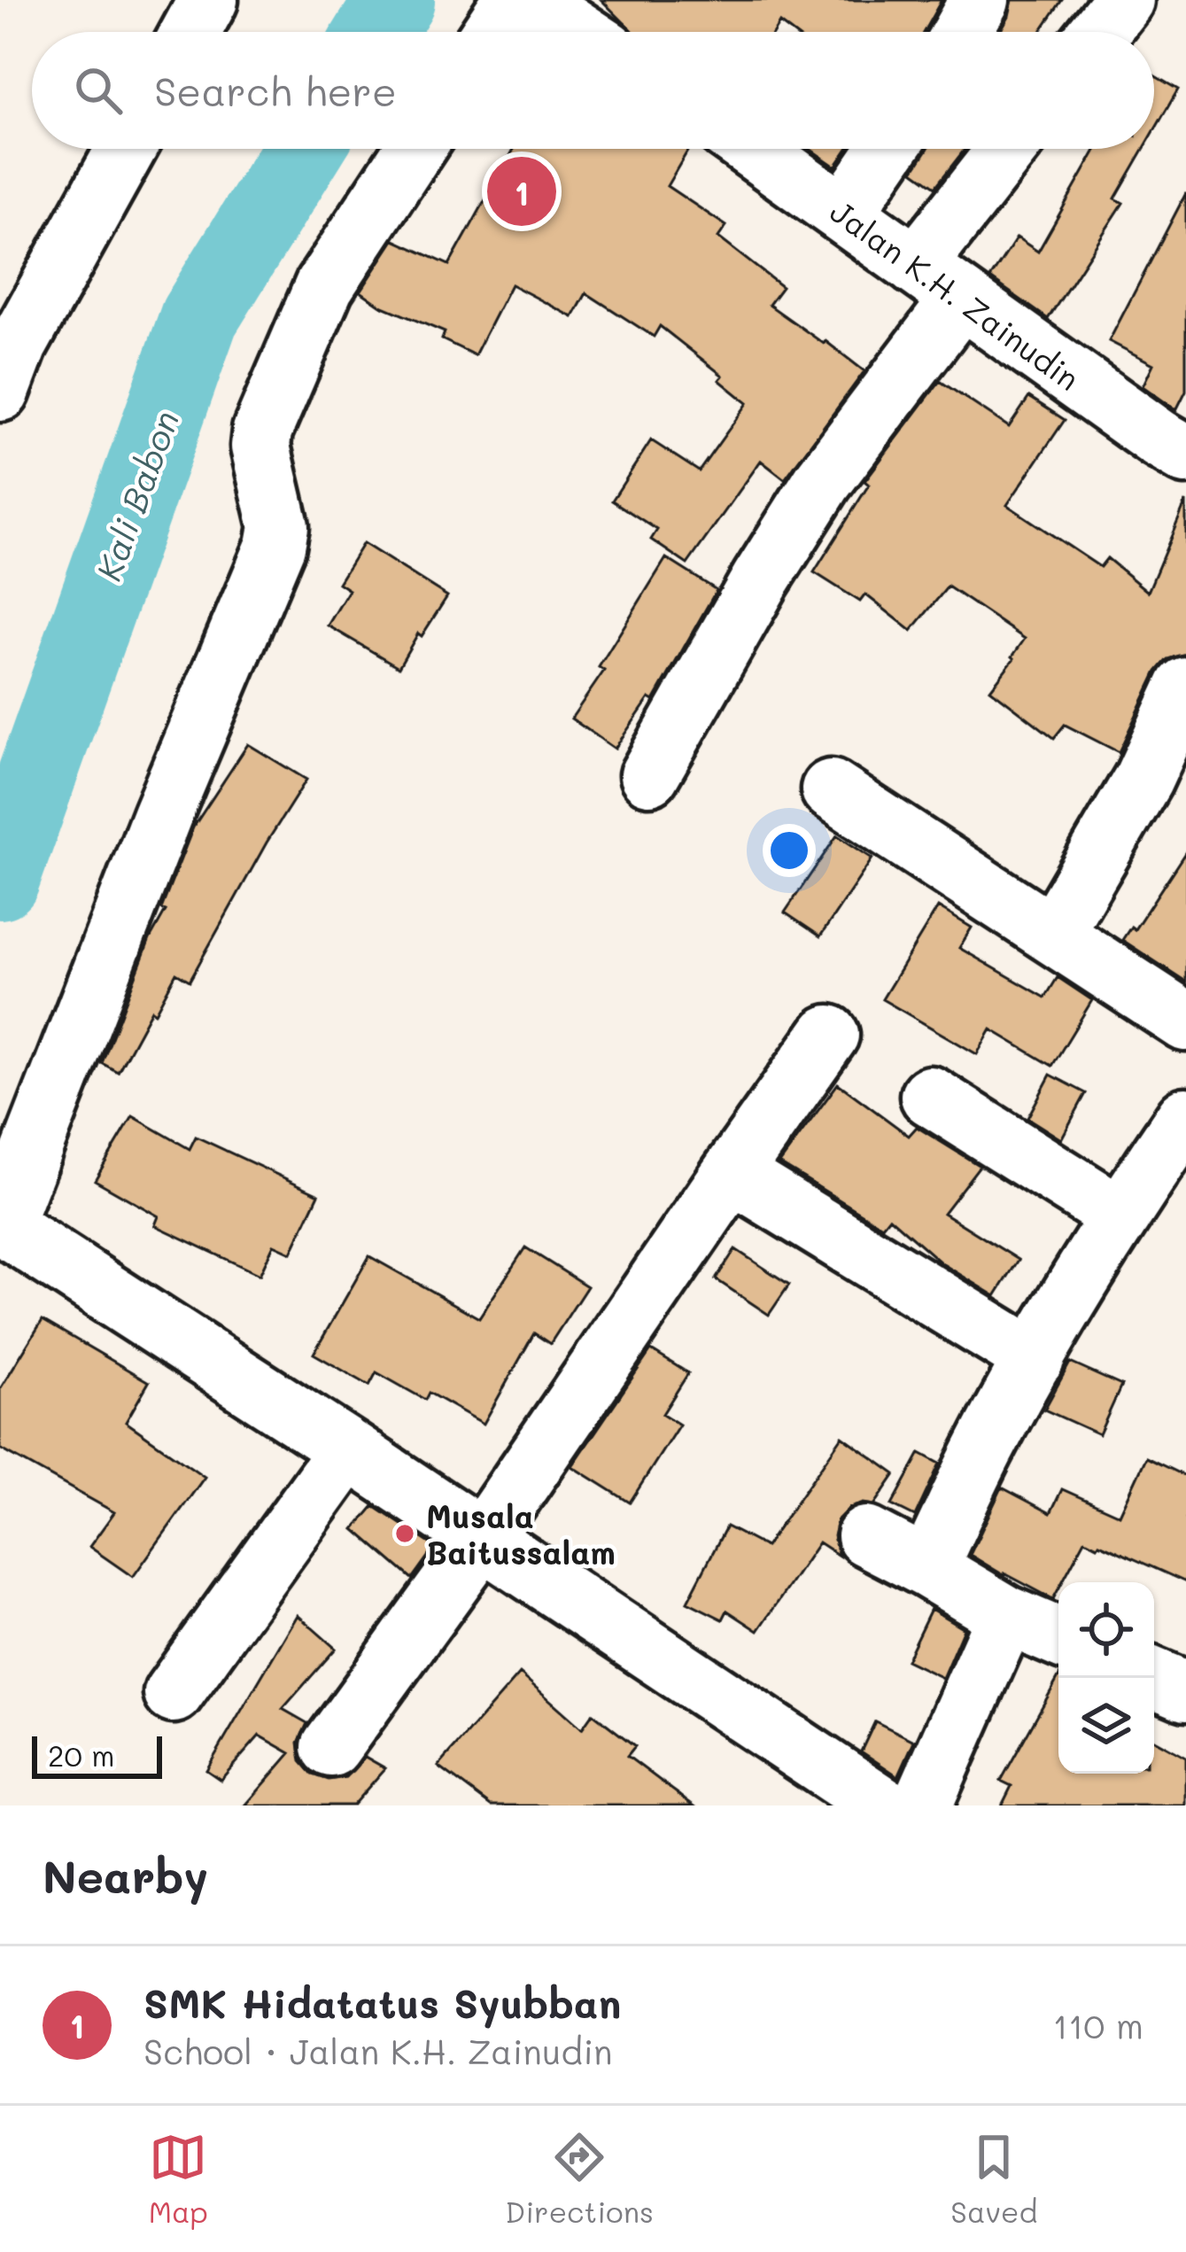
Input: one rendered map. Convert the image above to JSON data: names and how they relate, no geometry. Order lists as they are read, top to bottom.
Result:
{
  "streets": {
    "street": ["Jalan K.H. Zainudin"]
  },
  "water": ["Kali Babon"],
  "places": ["Musala Baitussalam"],
  "scale_bar": "20 m",
  "page": {
    "search": "Search here",
    "pins": "1",
    "scale": "20 m",
    "heading": "Nearby",
    "list": [
      {
        "mark": "1",
        "name": "SMK Hidatatus Syubban",
        "note": "School · Jalan K.H. Zainudin",
        "value": "110 m"
      }
    ],
    "nav": ["Map", "Directions", "Saved"]
  }
}
